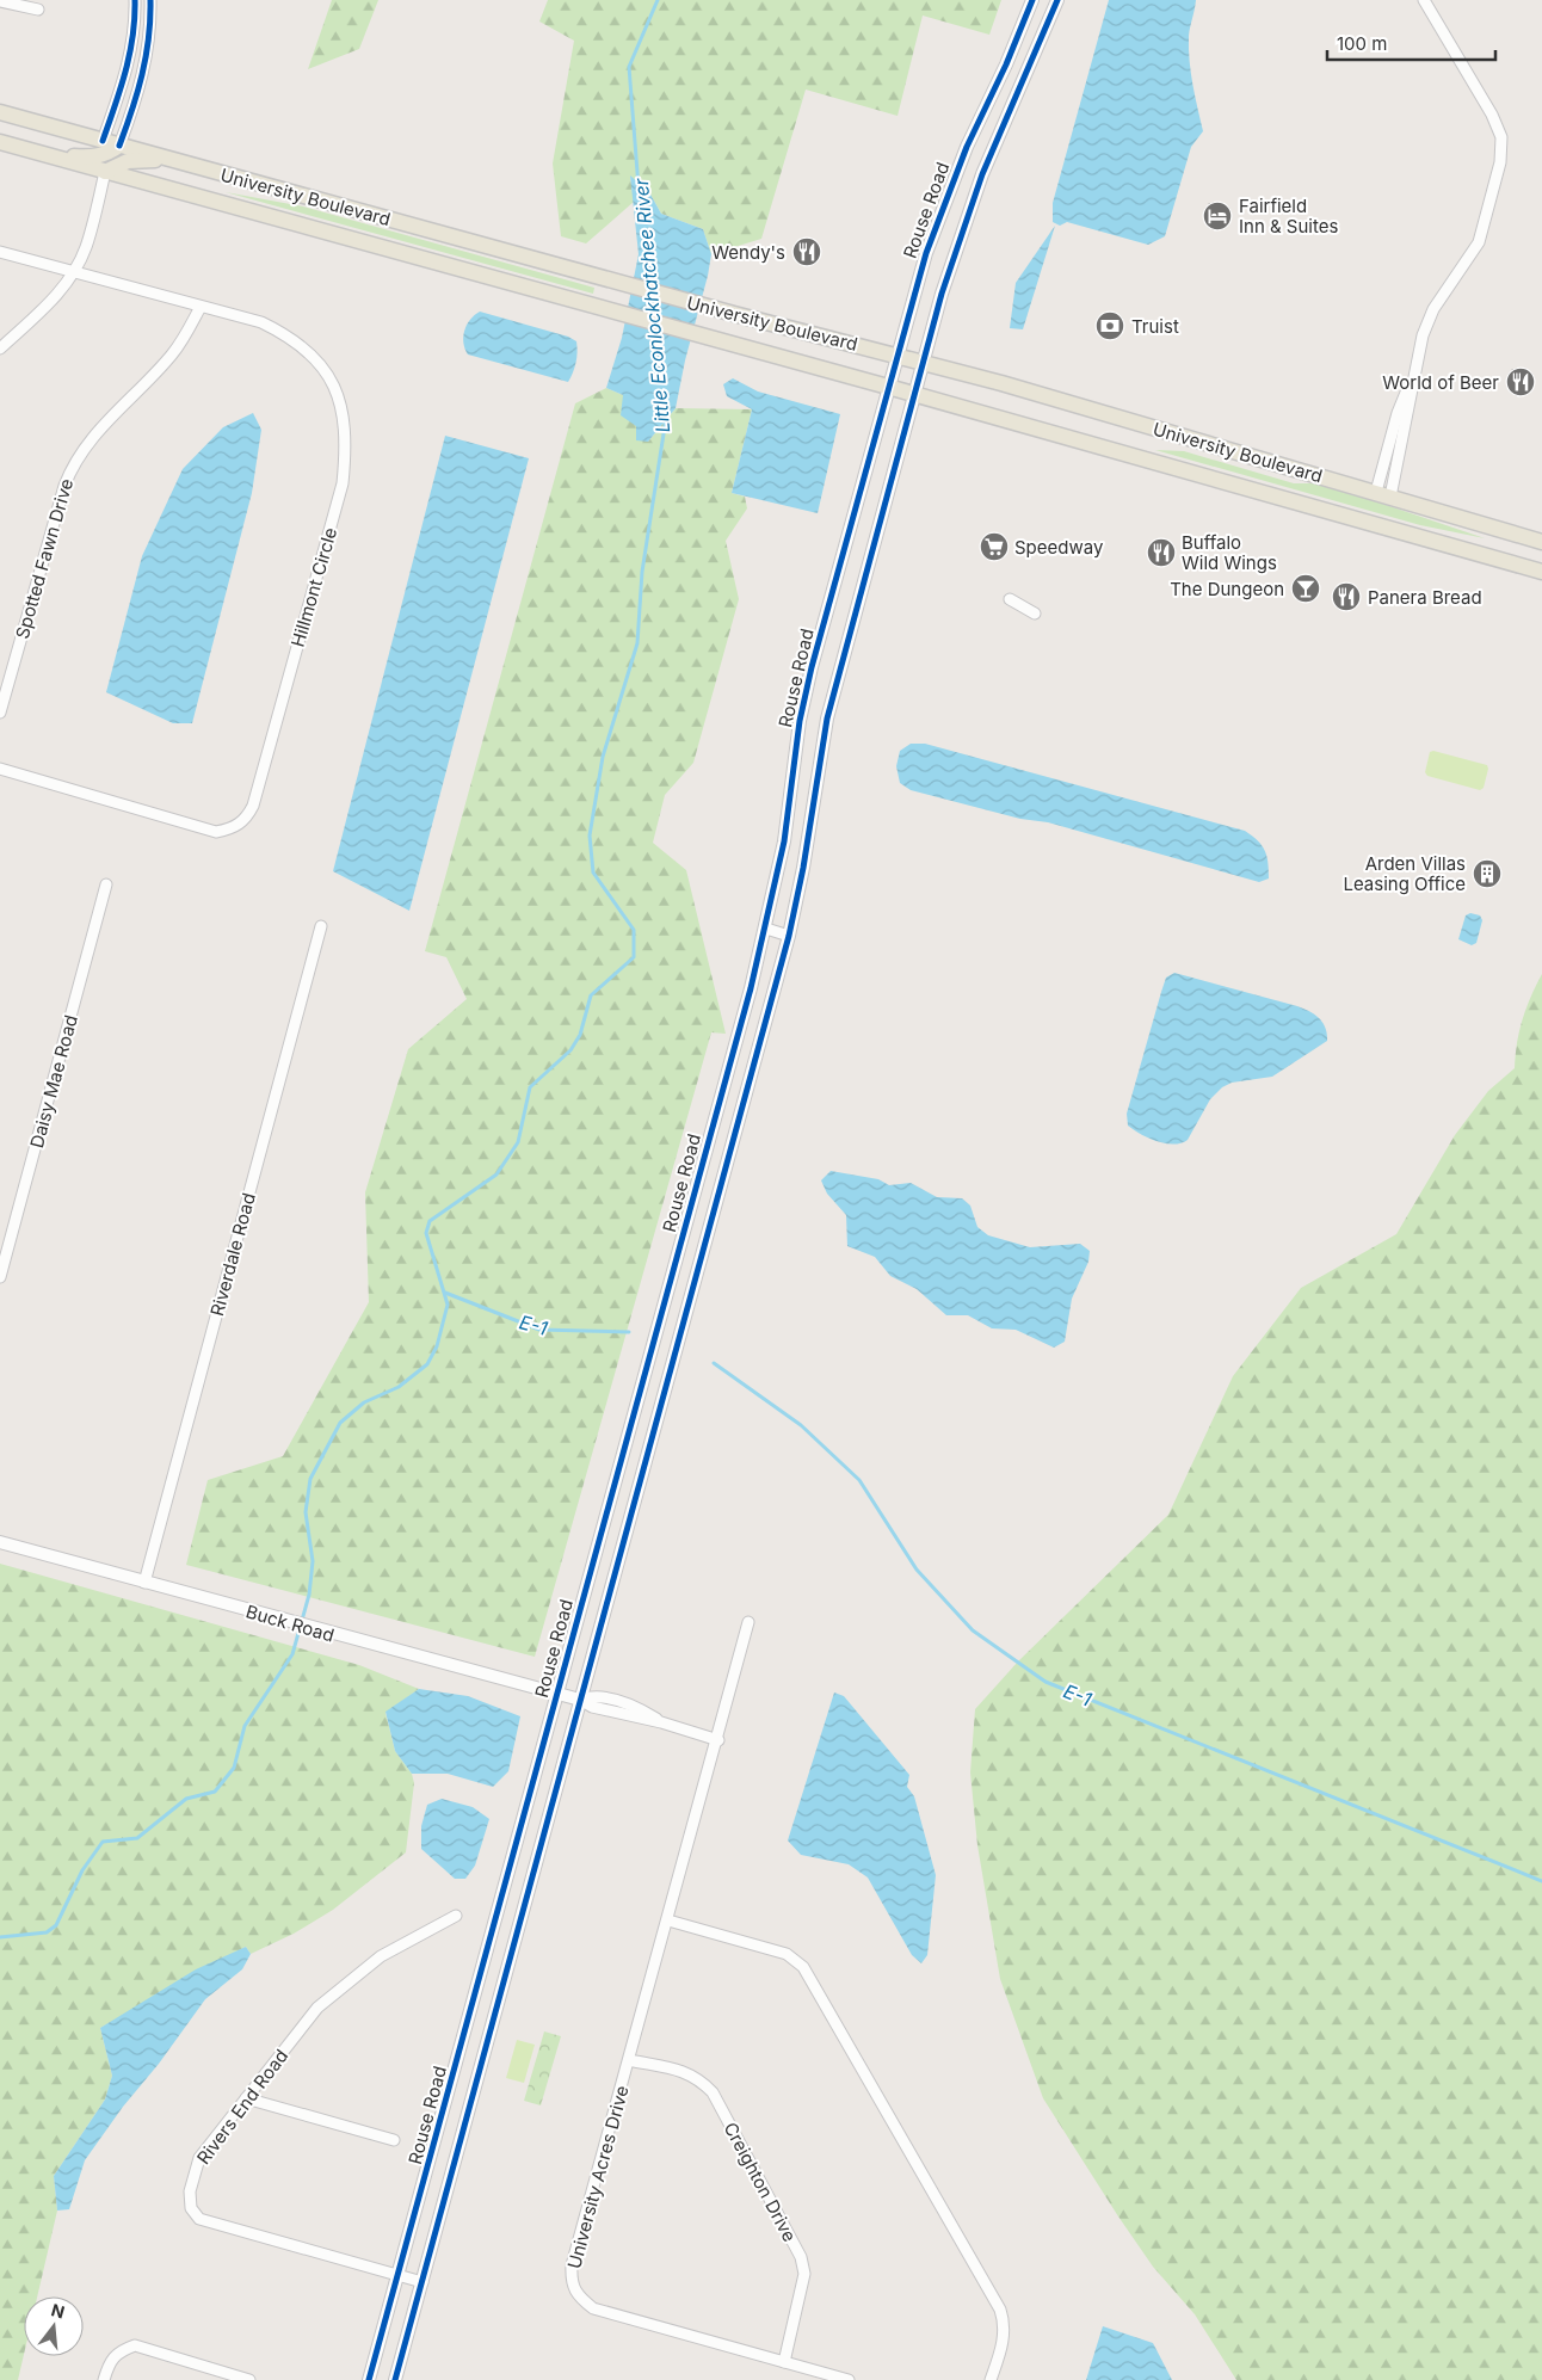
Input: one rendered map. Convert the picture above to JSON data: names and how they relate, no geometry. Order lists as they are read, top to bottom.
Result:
{
  "streets": {
    "main road": ["University Boulevard"],
    "street": [
      "Rouse Road",
      "Spotted Fawn Drive",
      "Hillmont Circle",
      "Daisy Mae Road",
      "Riverdale Road",
      "Buck Road",
      "Rivers End Road",
      "University Acres Drive",
      "Creighton Drive"
    ]
  },
  "crossings": [
    ["University Boulevard", "Rouse Road"],
    ["Rouse Road", "Buck Road"],
    ["Rouse Road", "Rivers End Road"],
    ["Spotted Fawn Drive", "Hillmont Circle"],
    ["Riverdale Road", "Buck Road"],
    ["Buck Road", "University Acres Drive"],
    ["University Acres Drive", "Creighton Drive"]
  ],
  "water": ["Little Econlockhatchee River", "E-1"],
  "places": {
    "hotel": ["Fairfield Inn & Suites"],
    "restaurant": [
      "Wendy's",
      "World of Beer",
      "Buffalo Wild Wings",
      "Panera Bread"
    ],
    "bank": ["Truist"],
    "supermarket": ["Speedway"],
    "bar": ["The Dungeon"],
    "building": ["Arden Villas Leasing Office"]
  },
  "scale_bar": "100 m",
  "north": "top"
}
